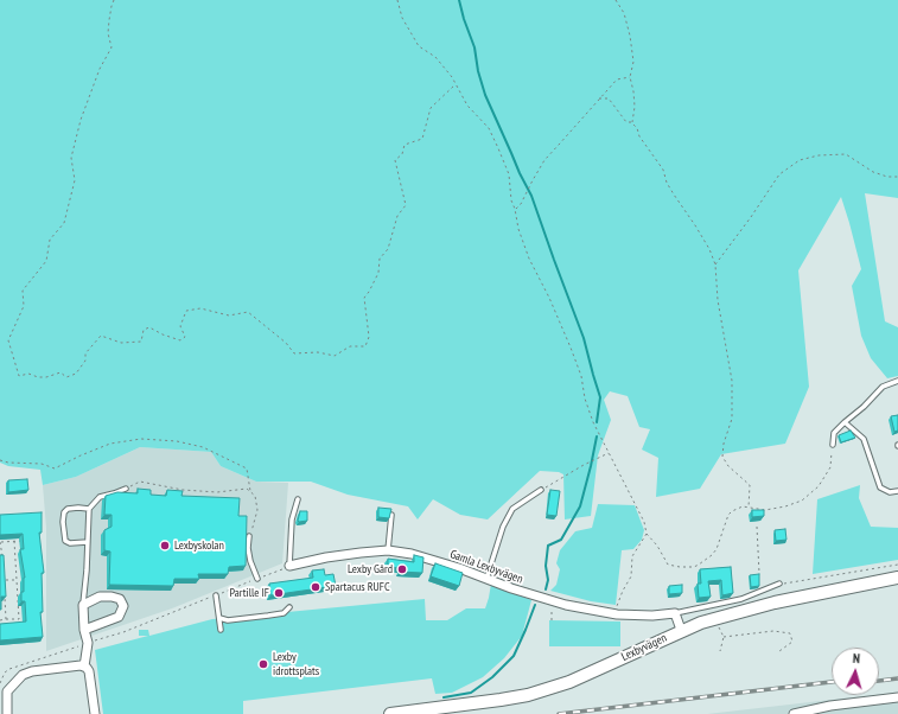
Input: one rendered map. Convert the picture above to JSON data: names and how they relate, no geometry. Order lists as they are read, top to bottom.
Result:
{
  "streets": {
    "street": ["Gamla Lexbyvägen", "Lexbyvägen"]
  },
  "places": [
    "Lexbyskolan",
    "Lexby Gård",
    "Spartacus RUFC",
    "Partille IF",
    "Lexby idrottsplats"
  ],
  "north": "top"
}
